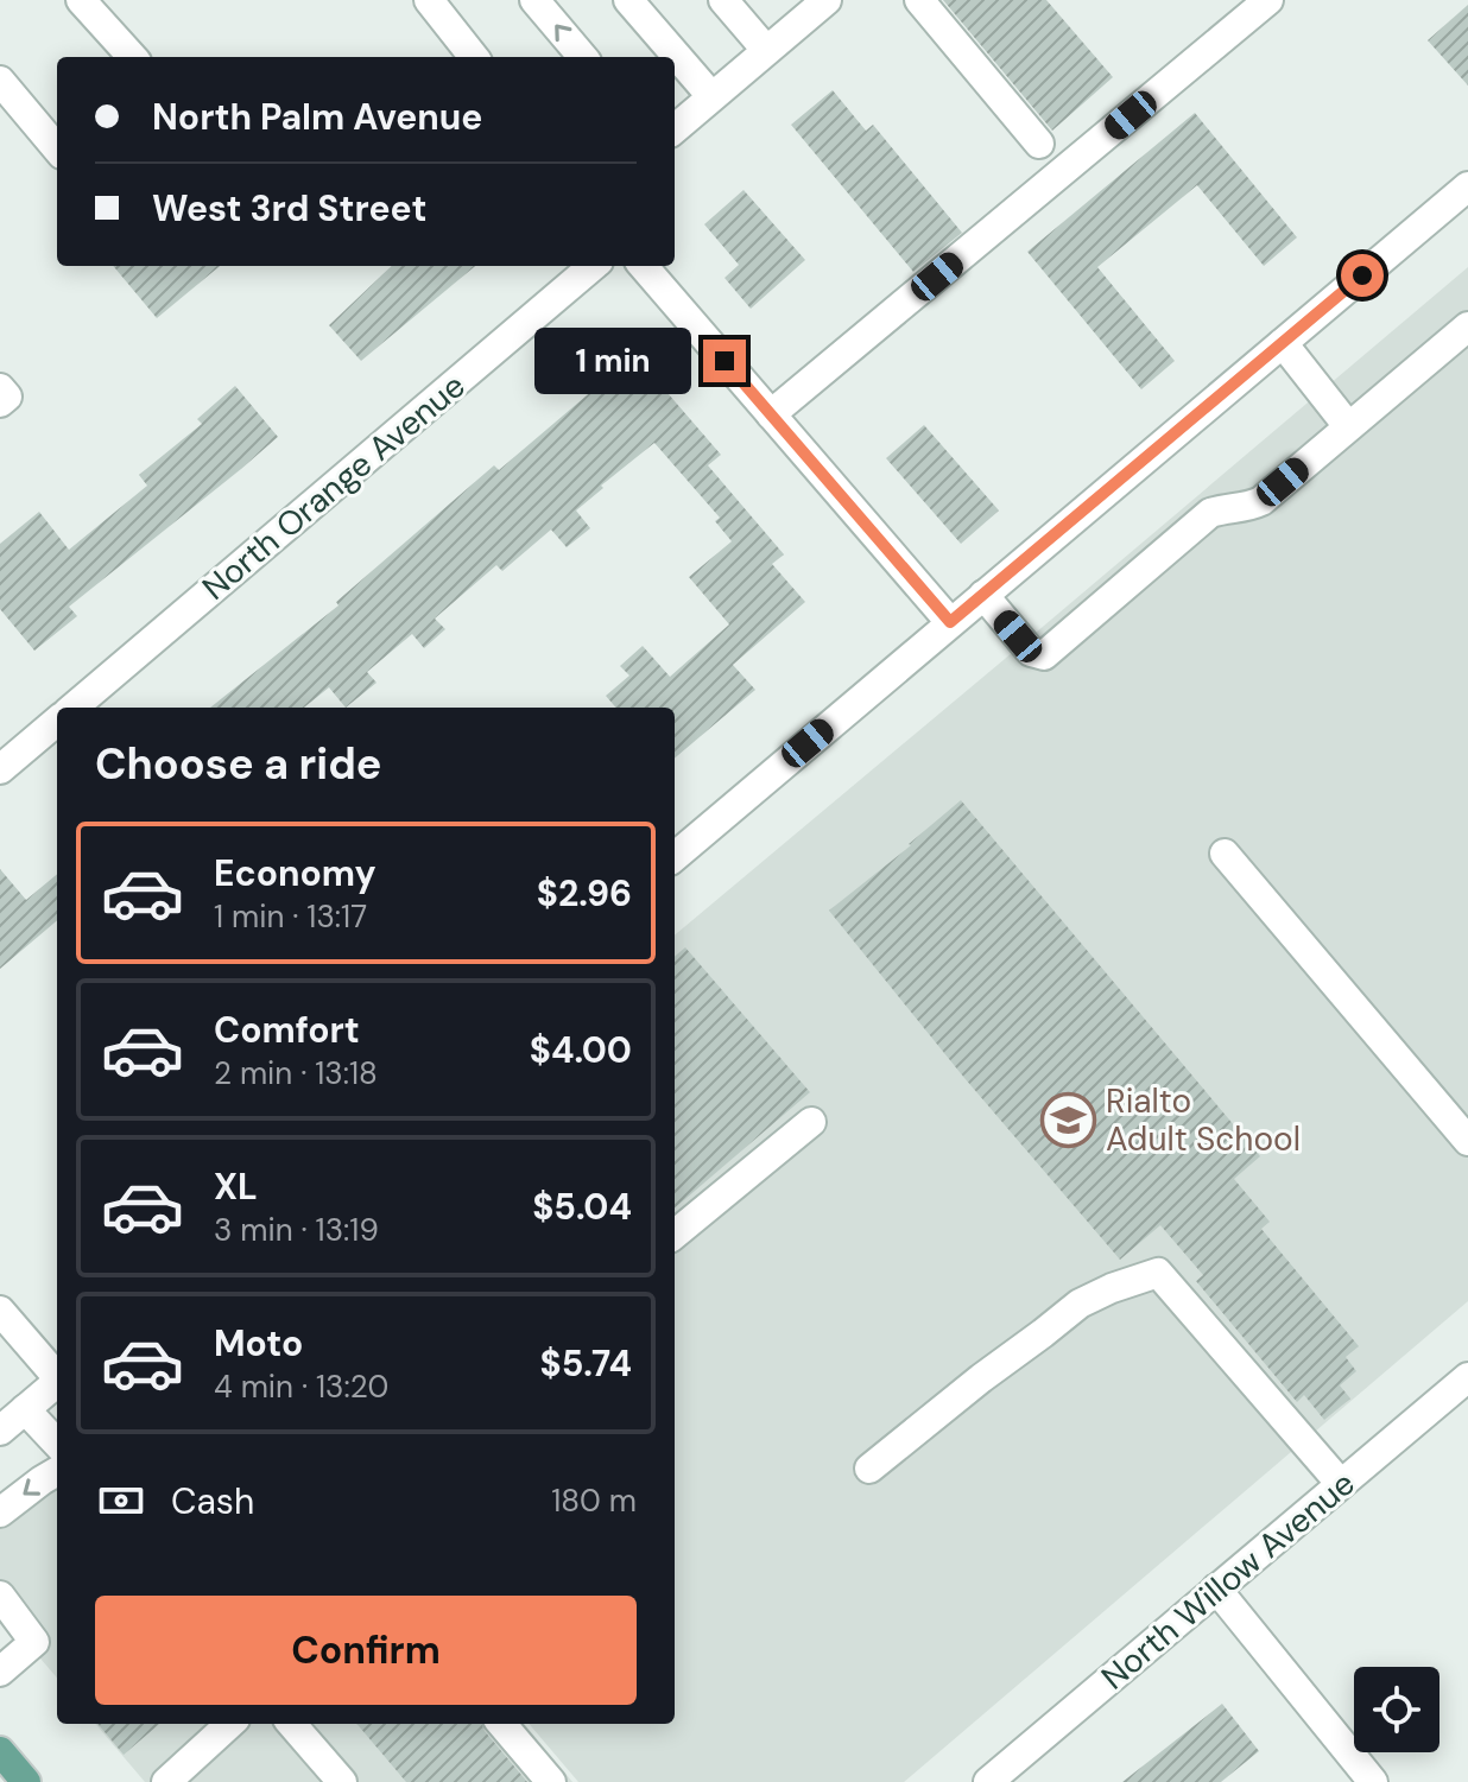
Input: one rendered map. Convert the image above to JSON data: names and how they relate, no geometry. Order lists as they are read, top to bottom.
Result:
{
  "streets": {
    "street": ["North Orange Avenue", "North Willow Avenue"]
  },
  "places": {
    "school or university": ["Rialto Adult School"]
  },
  "page": {
    "banner": ["North Palm Avenue", "West 3rd Street"],
    "bubble": "1 min",
    "heading": "Choose a ride",
    "list": [
      {
        "name": "Economy",
        "note": "1 min · 13:17",
        "value": "$2.96"
      },
      {
        "name": "Comfort",
        "note": "2 min · 13:18",
        "value": "$4.00"
      },
      {
        "name": "XL",
        "note": "3 min · 13:19",
        "value": "$5.04"
      },
      {
        "name": "Moto",
        "note": "4 min · 13:20",
        "value": "$5.74"
      }
    ],
    "pay": ["Cash", "180 m"],
    "buttons": "Confirm"
  }
}
